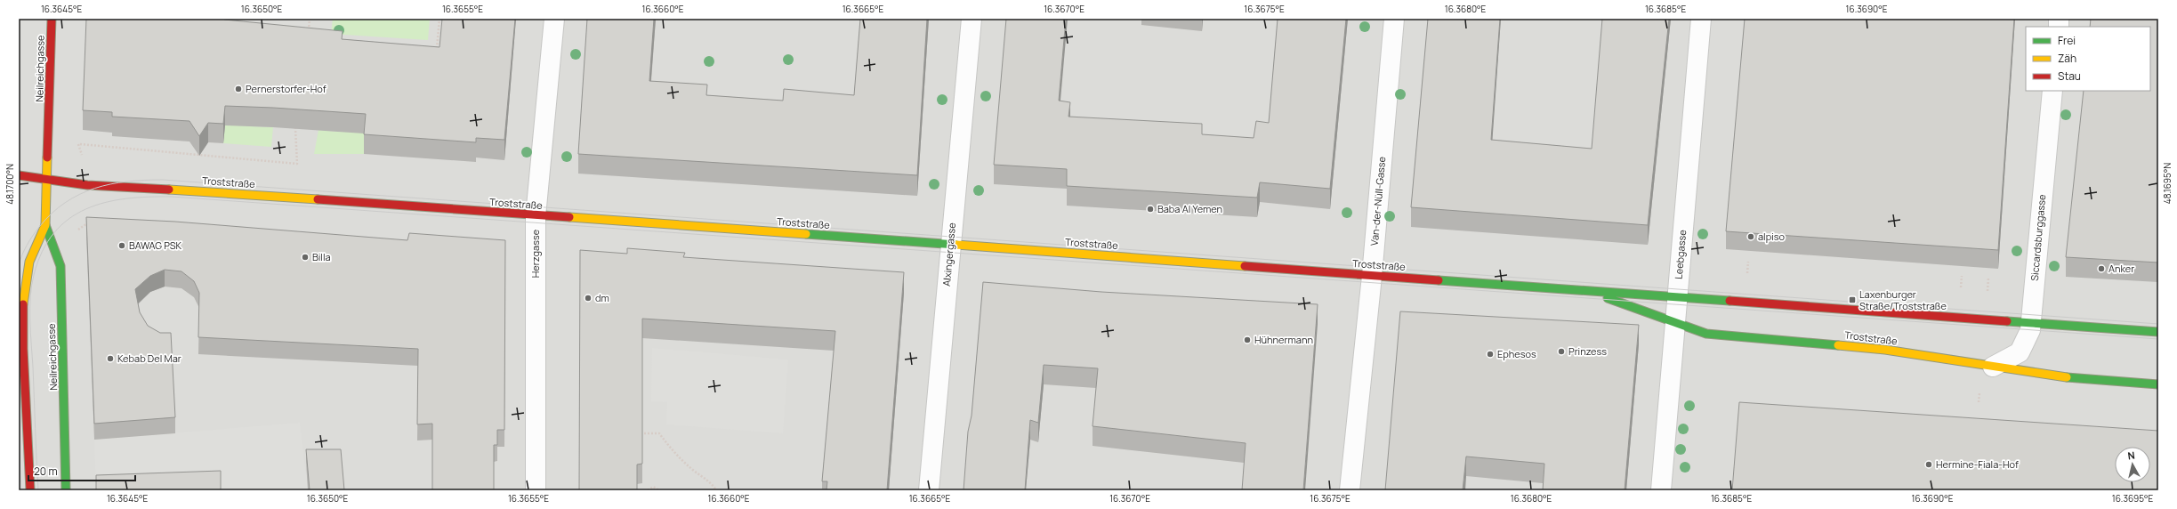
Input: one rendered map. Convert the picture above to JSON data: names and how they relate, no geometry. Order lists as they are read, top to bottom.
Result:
{
  "streets": {
    "street": [
      "Neilreichgasse",
      "Troststraße",
      "Van-der-Nüll-Gasse",
      "Siccardsburggasse",
      "Herzgasse",
      "Alxingergasse",
      "Leebgasse"
    ]
  },
  "crossings": [
    ["Neilreichgasse", "Troststraße"],
    ["Troststraße", "Van-der-Nüll-Gasse"],
    ["Troststraße", "Siccardsburggasse"],
    ["Troststraße", "Herzgasse"],
    ["Troststraße", "Alxingergasse"],
    ["Troststraße", "Leebgasse"]
  ],
  "places": {
    "other": [
      "Pernerstorfer-Hof",
      "Baba Al Yemen",
      "alpiso",
      "BAWAG PSK",
      "Billa",
      "Anker",
      "dm",
      "Hühnermann",
      "Prinzess",
      "Ephesos",
      "Kebab Del Mar",
      "Hermine-Fiala-Hof"
    ],
    "transit": ["Laxenburger Straße/Troststraße"]
  },
  "legend": ["Frei", "Zäh", "Stau"],
  "scale_bar": "20 m",
  "north": "top",
  "coordinates": [
    "16.3645°E",
    "16.3650°E",
    "16.3655°E",
    "16.3660°E",
    "16.3665°E",
    "16.3670°E",
    "16.3675°E",
    "16.3680°E",
    "16.3685°E",
    "16.3690°E",
    "48.1695°N",
    "48.1700°N",
    "16.3695°E"
  ]
}
